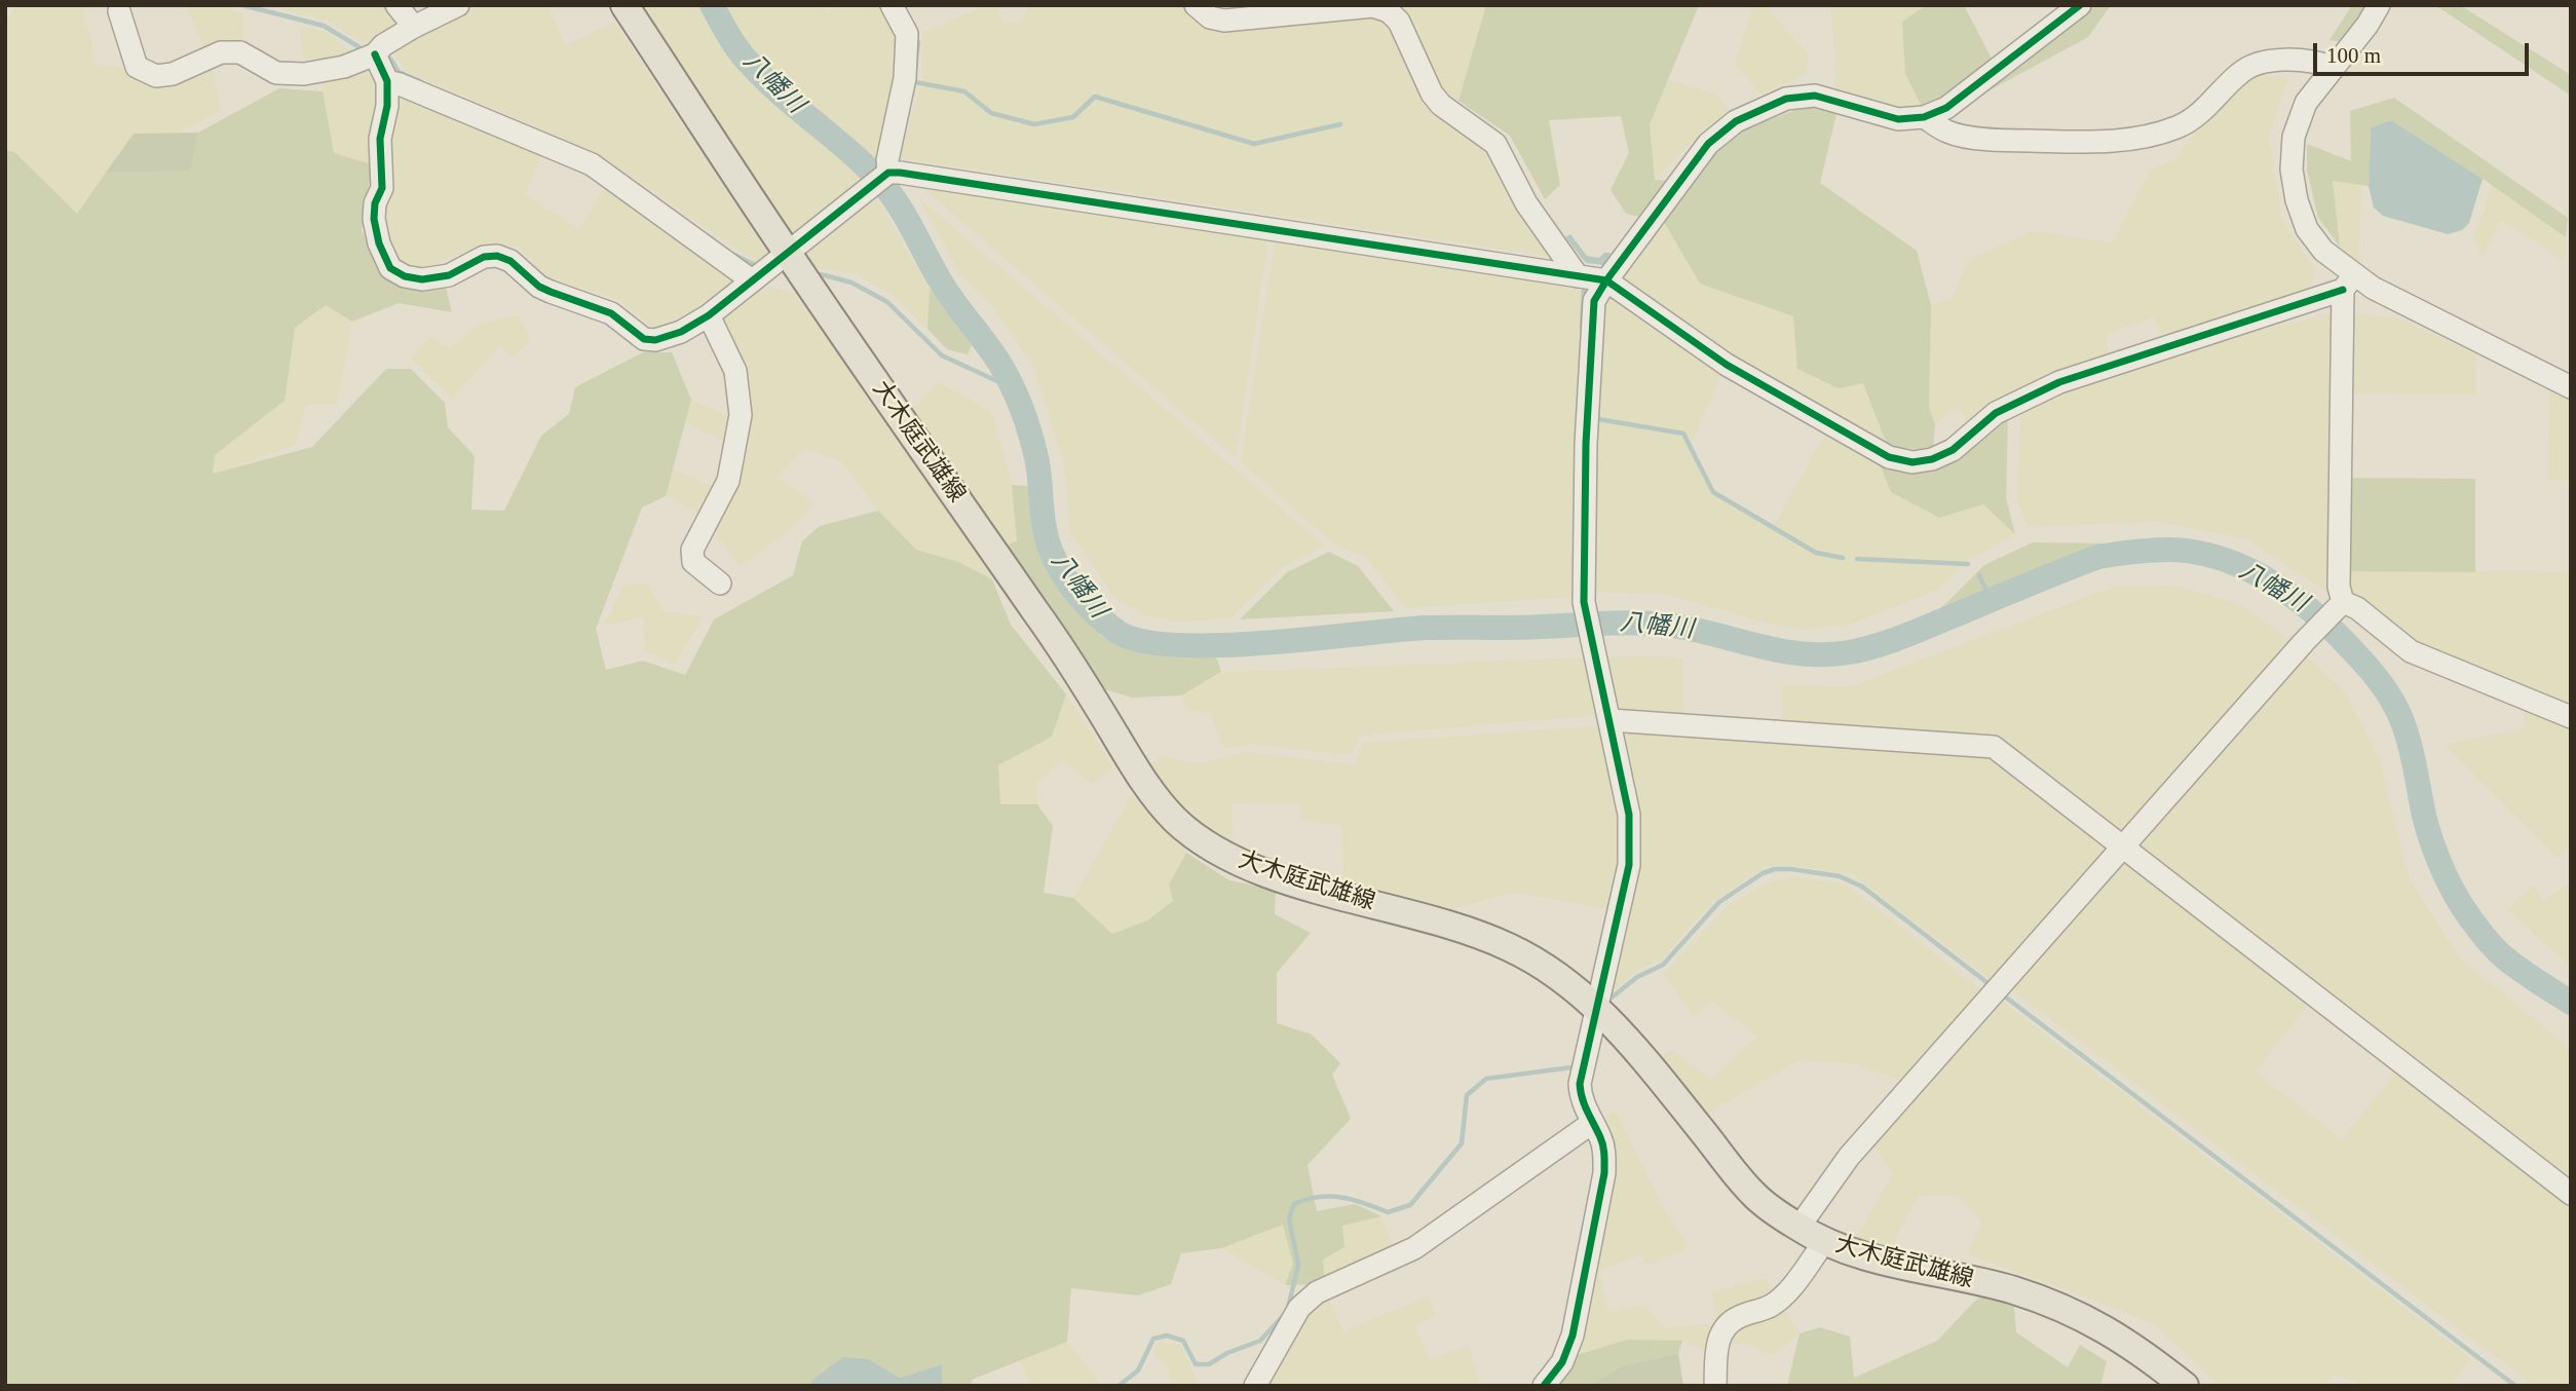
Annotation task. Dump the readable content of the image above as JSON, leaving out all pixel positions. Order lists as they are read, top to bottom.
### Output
{
  "streets": {
    "main road": ["大木庭武雄線"]
  },
  "water": ["八幡川"],
  "scale_bar": "100 m"
}
